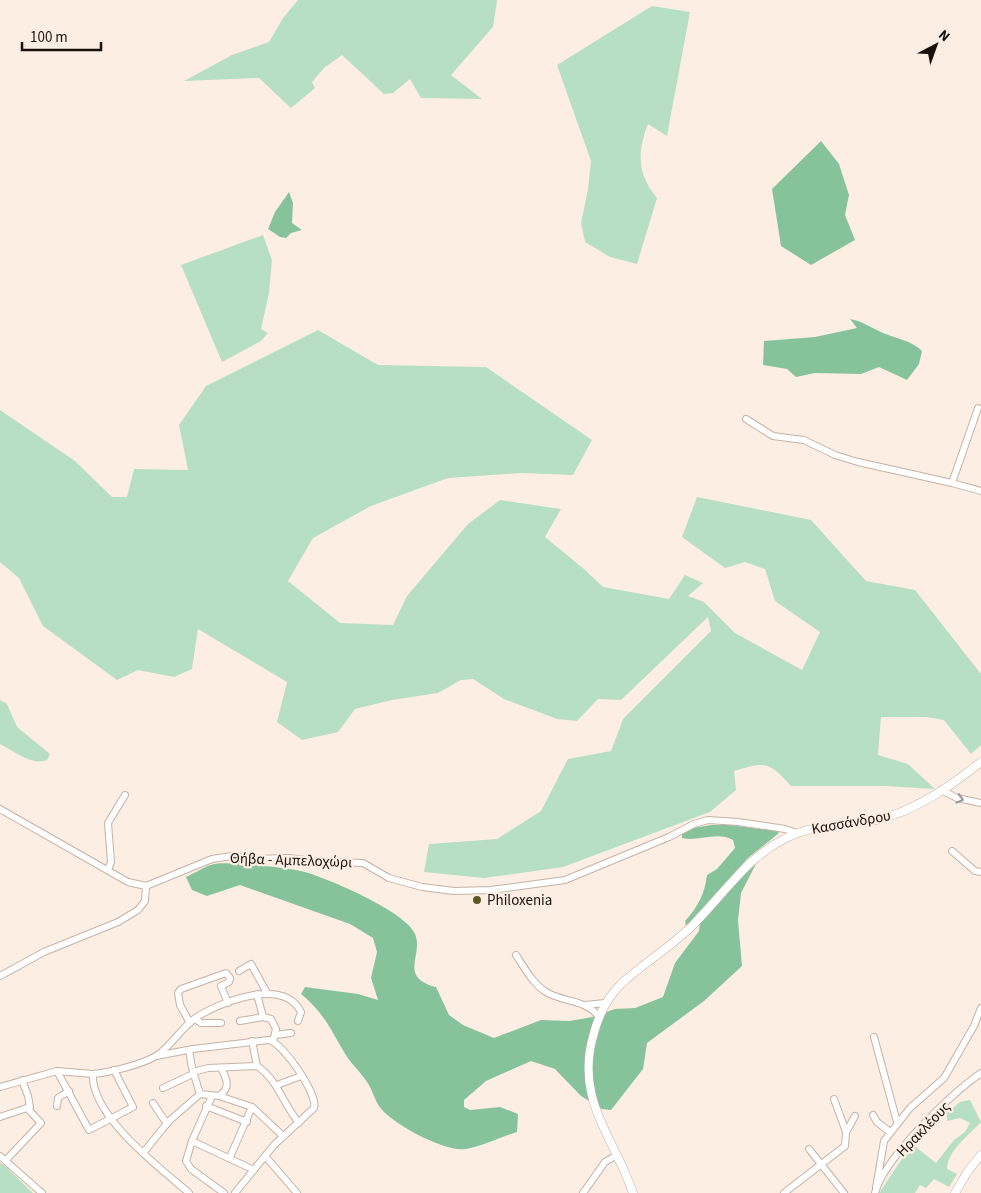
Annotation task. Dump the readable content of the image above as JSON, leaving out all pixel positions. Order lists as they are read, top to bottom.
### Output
{
  "streets": {
    "main road": ["Κασσάνδρου"],
    "street": ["Θήβα - Αμπελοχώρι", "Ηρακλέους"]
  },
  "crossings": [
    ["Κασσάνδρου", "Θήβα - Αμπελοχώρι"]
  ],
  "places": ["Philoxenia"],
  "scale_bar": "100 m",
  "north": "top right"
}
